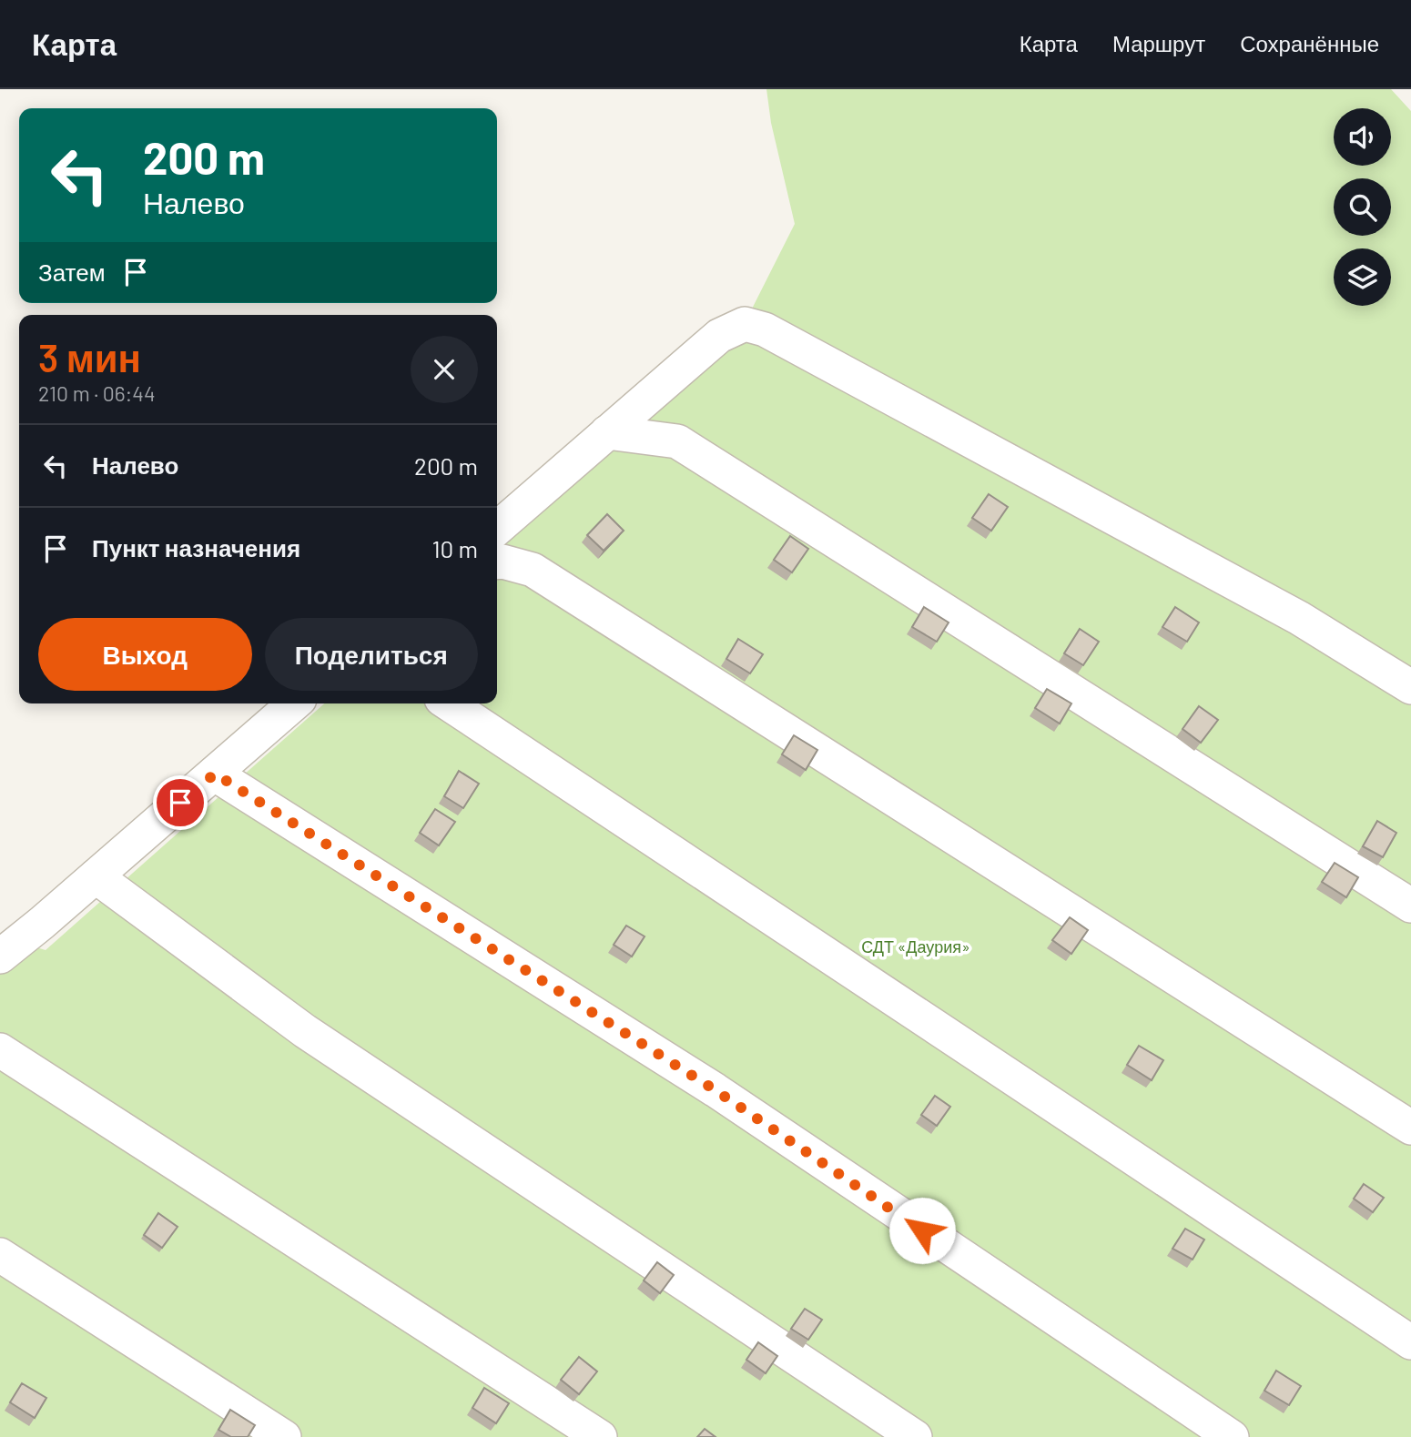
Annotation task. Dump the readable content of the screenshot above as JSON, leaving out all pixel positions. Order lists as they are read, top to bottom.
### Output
{
  "parks": ["СДТ «Даурия»"],
  "page": {
    "header": "Карта",
    "nav": ["Карта", "Маршрут", "Сохранённые"],
    "turn": ["200 m", "Налево"],
    "then": "Затем",
    "heading": ["3 мин", "210 m · 06:44"],
    "list": [
      {
        "name": "Налево",
        "value": "200 m"
      },
      {
        "name": "Пункт назначения",
        "value": "10 m"
      }
    ],
    "buttons": ["Выход", "Поделиться"]
  }
}
